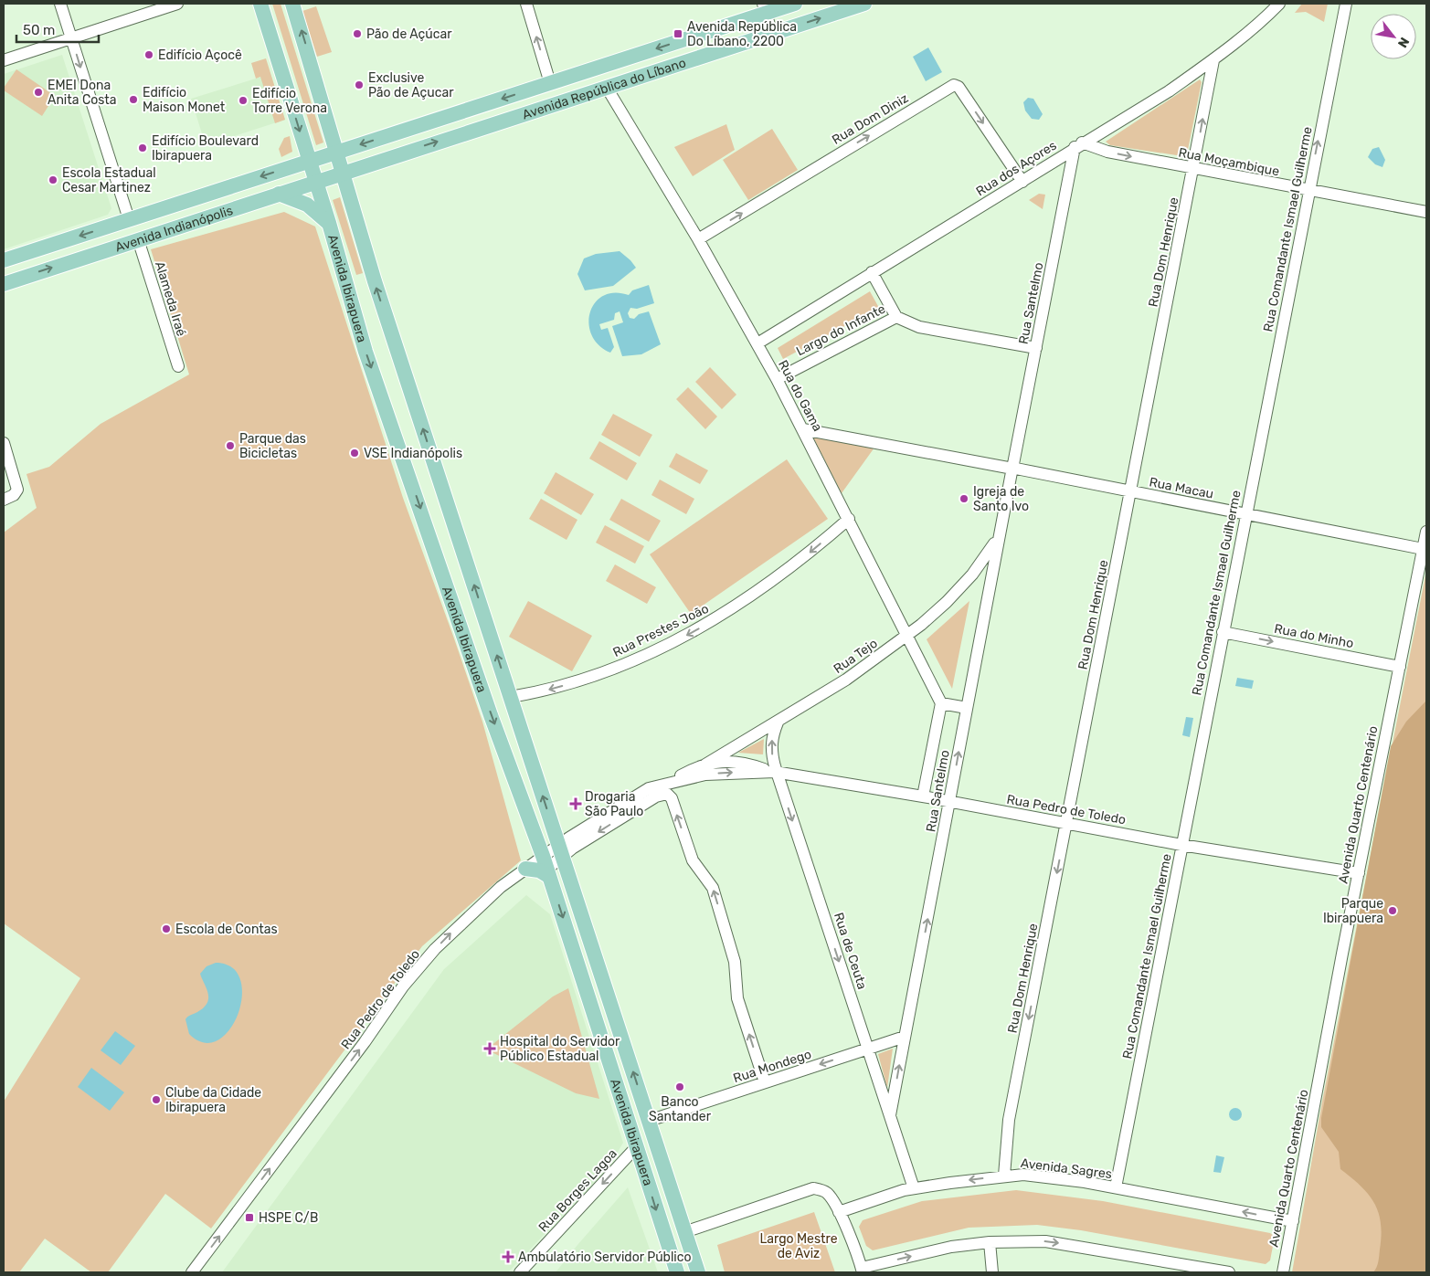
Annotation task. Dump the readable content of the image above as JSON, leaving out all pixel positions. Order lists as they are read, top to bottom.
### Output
{
  "streets": {
    "main road": ["Avenida República do Líbano", "Avenida Indianópolis", "Avenida Ibirapuera"],
    "street": [
      "Rua Dom Diniz",
      "Rua Moçambique",
      "Rua dos Açores",
      "Rua Comandante Ismael Guilherme",
      "Rua Dom Henrique",
      "Alameda Iraé",
      "Rua Santelmo",
      "Largo do Infante",
      "Rua do Gama",
      "Rua Macau",
      "Rua Prestes João",
      "Rua do Minho",
      "Rua Tejo",
      "Avenida Quarto Centenário",
      "Rua Pedro de Toledo",
      "Rua de Ceuta",
      "Rua Mondego",
      "Avenida Sagres",
      "Rua Borges Lagoa"
    ]
  },
  "crossings": [
    ["Avenida República do Líbano", "Avenida Indianópolis"],
    ["Avenida República do Líbano", "Avenida Ibirapuera"],
    ["Avenida República do Líbano", "Rua do Gama"],
    ["Rua Dom Diniz", "Rua dos Açores"],
    ["Rua Dom Diniz", "Rua do Gama"],
    ["Rua Moçambique", "Rua dos Açores"],
    ["Rua Moçambique", "Rua Comandante Ismael Guilherme"],
    ["Rua Moçambique", "Rua Dom Henrique"],
    ["Rua Moçambique", "Rua Santelmo"],
    ["Rua dos Açores", "Rua Dom Henrique"],
    ["Rua dos Açores", "Rua Santelmo"],
    ["Rua dos Açores", "Largo do Infante"],
    ["Rua dos Açores", "Rua do Gama"],
    ["Avenida Indianópolis", "Avenida Ibirapuera"],
    ["Avenida Indianópolis", "Alameda Iraé"],
    ["Rua Comandante Ismael Guilherme", "Rua Macau"],
    ["Rua Comandante Ismael Guilherme", "Rua do Minho"],
    ["Rua Comandante Ismael Guilherme", "Rua Pedro de Toledo"],
    ["Rua Comandante Ismael Guilherme", "Avenida Sagres"],
    ["Rua Dom Henrique", "Rua Macau"],
    ["Rua Dom Henrique", "Rua Pedro de Toledo"],
    ["Rua Dom Henrique", "Avenida Sagres"],
    ["Avenida Ibirapuera", "Rua Prestes João"],
    ["Avenida Ibirapuera", "Rua Pedro de Toledo"],
    ["Avenida Ibirapuera", "Rua Mondego"],
    ["Avenida Ibirapuera", "Rua Borges Lagoa"],
    ["Rua Santelmo", "Rua Macau"],
    ["Rua Santelmo", "Rua Tejo"],
    ["Rua Santelmo", "Rua Pedro de Toledo"],
    ["Rua Santelmo", "Rua de Ceuta"],
    ["Rua Santelmo", "Rua Mondego"],
    ["Largo do Infante", "Rua do Gama"],
    ["Rua do Gama", "Rua Macau"],
    ["Rua do Gama", "Rua Prestes João"],
    ["Rua do Gama", "Rua Tejo"],
    ["Rua Macau", "Avenida Quarto Centenário"],
    ["Rua do Minho", "Avenida Quarto Centenário"],
    ["Rua Tejo", "Rua Pedro de Toledo"],
    ["Rua Tejo", "Rua de Ceuta"],
    ["Avenida Quarto Centenário", "Rua Pedro de Toledo"],
    ["Avenida Quarto Centenário", "Avenida Sagres"],
    ["Rua Pedro de Toledo", "Rua de Ceuta"],
    ["Rua de Ceuta", "Rua Mondego"],
    ["Rua de Ceuta", "Avenida Sagres"]
  ],
  "one_way": [
    "Rua Santelmo",
    "Rua Prestes João",
    "Rua do Minho",
    "Rua Mondego",
    "Rua Borges Lagoa"
  ],
  "parks": ["Largo Mestre de Aviz"],
  "places": {
    "other": [
      "Pão de Açúcar",
      "Edifício Açocê",
      "Exclusive Pão de Açucar",
      "EMEI Dona Anita Costa",
      "Edifício Maison Monet",
      "Edifício Torre Verona",
      "Edifício Boulevard Ibirapuera",
      "Escola Estadual Cesar Martinez",
      "Parque das Bicicletas",
      "VSE Indianópolis",
      "Igreja de Santo Ivo",
      "Parque Ibirapuera",
      "Escola de Contas",
      "Banco Santander",
      "Clube da Cidade Ibirapuera"
    ],
    "transit": ["Avenida República Do Líbano, 2200", "HSPE C/B"],
    "health": ["Drogaria São Paulo", "Hospital do Servidor Público Estadual", "Ambulatório Servidor Público"]
  },
  "scale_bar": "50 m",
  "north": "bottom right"
}
